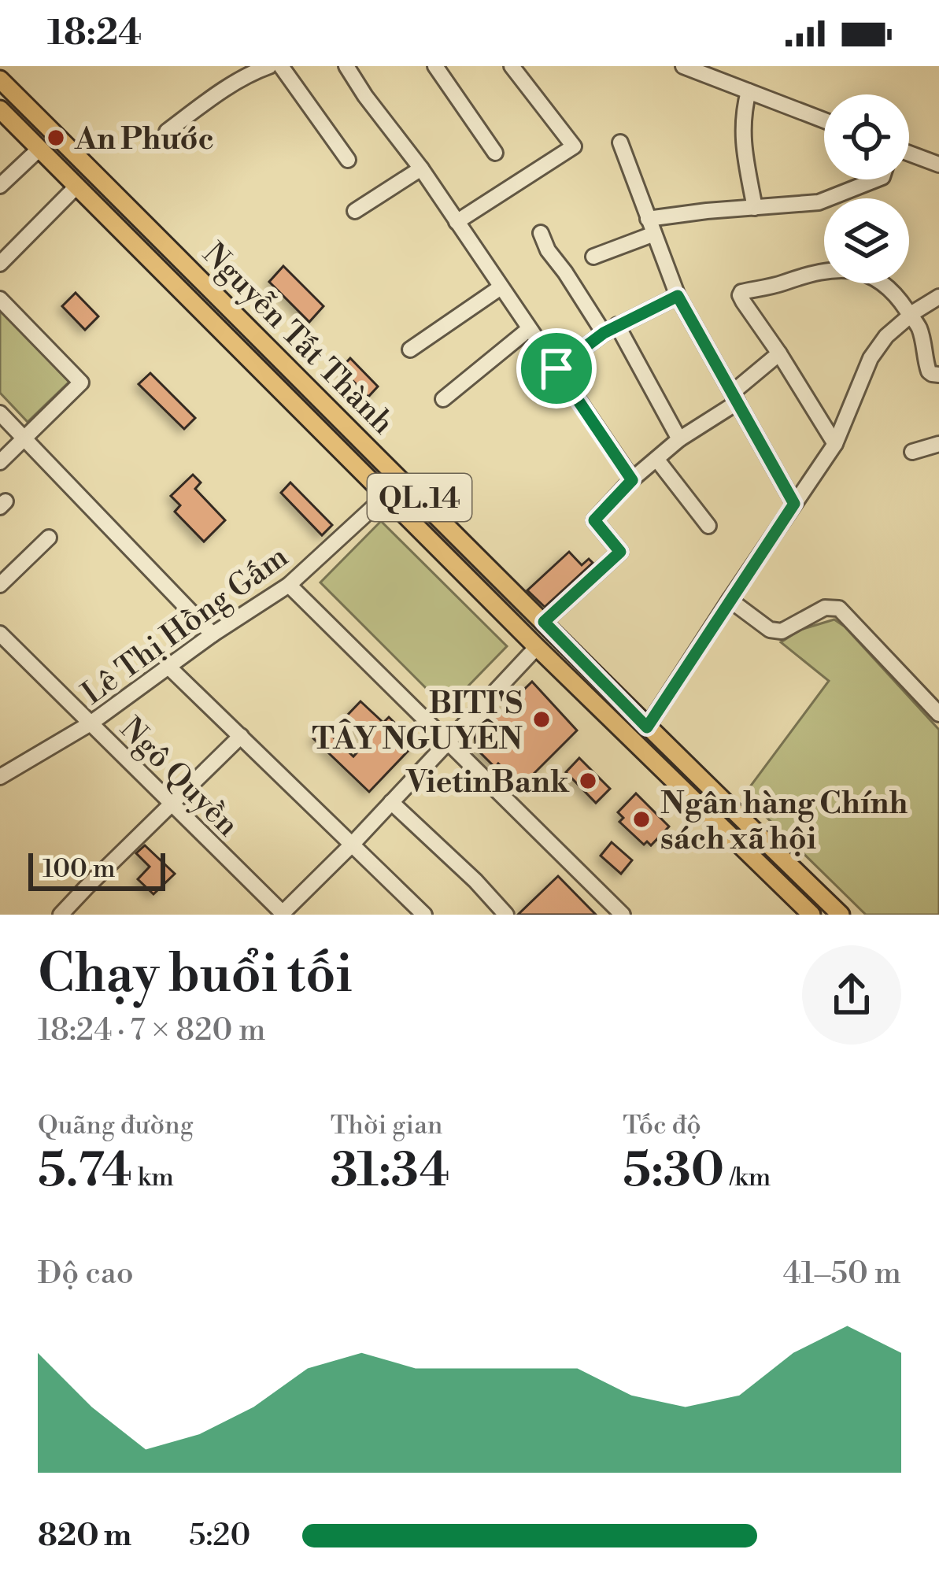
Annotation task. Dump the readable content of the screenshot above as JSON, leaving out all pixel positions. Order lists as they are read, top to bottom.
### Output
{
  "streets": {
    "main road": ["Nguyễn Tất Thành", "QL.14"],
    "street": ["Lê Thị Hồng Gấm", "Ngô Quyền"]
  },
  "crossings": [
    ["Nguyễn Tất Thành", "Lê Thị Hồng Gấm"],
    ["Lê Thị Hồng Gấm", "Ngô Quyền"]
  ],
  "places": [
    "An Phước",
    "BITI'S TÂY NGUYÊN",
    "VietinBank",
    "Ngân hàng Chính sách xã hội"
  ],
  "scale_bar": "100 m",
  "page": {
    "status": "18:24",
    "scale": "100 m",
    "heading": ["Chạy buổi tối", "18:24 · 7 × 820 m"],
    "stats": [
      ["Quãng đường", "5.74 km"],
      ["Thời gian", "31:34"],
      ["Tốc độ", "5:30 /km"]
    ],
    "chart": ["Độ cao", "41–50 m"],
    "list": [
      {
        "name": "820 m",
        "note": "5:20"
      }
    ]
  }
}
